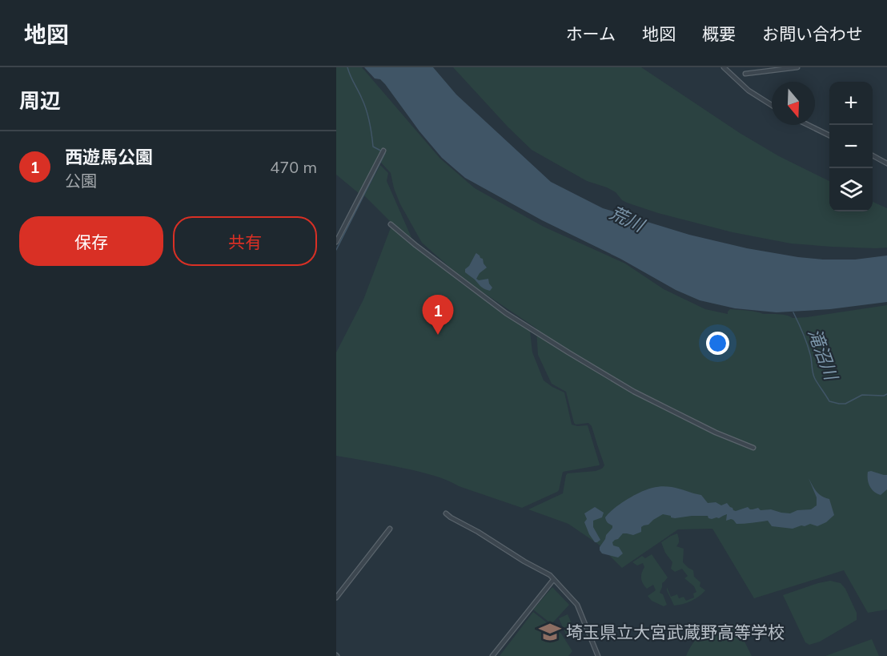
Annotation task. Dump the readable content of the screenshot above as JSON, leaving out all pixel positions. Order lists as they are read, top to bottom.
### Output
{
  "water": ["荒川", "滝沼川"],
  "places": {
    "school or university": ["埼玉県立大宮武蔵野高等学校"]
  },
  "north": "bottom",
  "page": {
    "header": "地図",
    "nav": [
      "ホーム",
      "地図",
      "概要",
      "お問い合わせ"
    ],
    "heading": "周辺",
    "map_buttons": ["+", "−"],
    "list": [
      {
        "mark": "1",
        "name": "西遊馬公園",
        "note": "公園",
        "value": "470 m"
      }
    ],
    "buttons": ["保存", "共有"],
    "pins": "1"
  }
}
